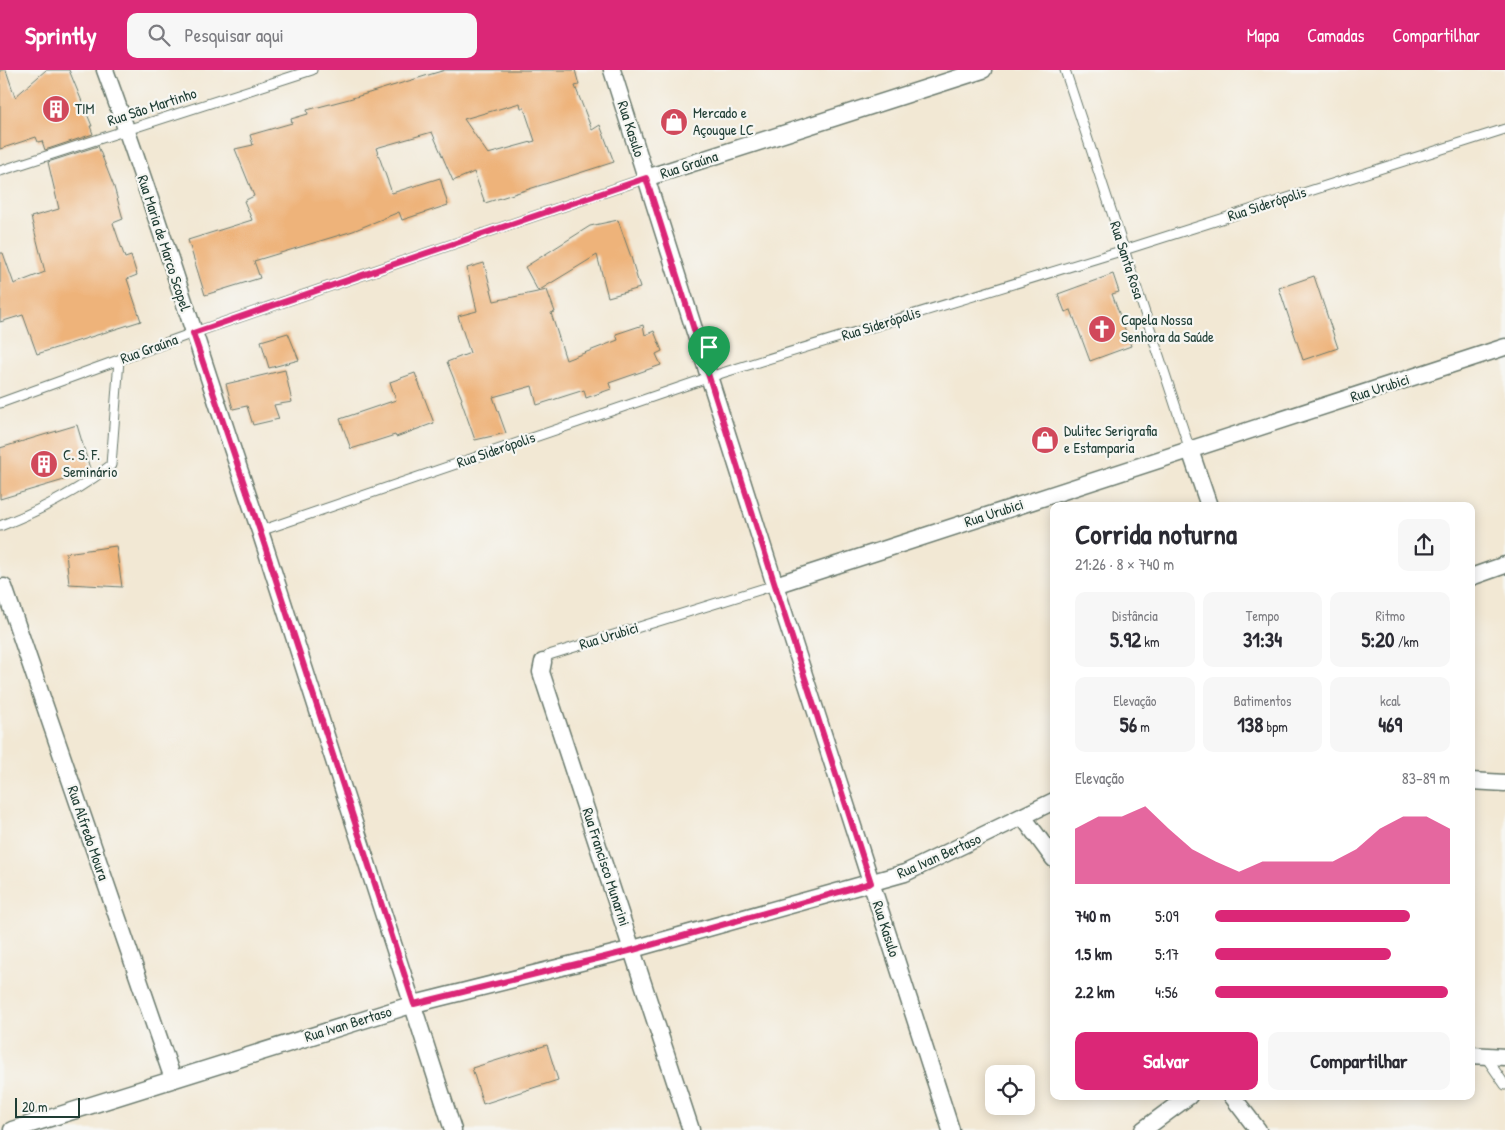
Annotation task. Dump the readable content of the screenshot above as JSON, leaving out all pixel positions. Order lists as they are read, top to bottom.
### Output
{
  "streets": {
    "street": [
      "Rua Kasulo",
      "Rua Graúna",
      "Rua Maria de Marco Scopel",
      "Rua Santa Rosa",
      "Rua Urubici",
      "Rua Alfredo Moura",
      "Rua Ivan Bertaso",
      "Rua Francisco Munarini"
    ],
    "lane": ["Rua São Martinho", "Rua Siderópolis"]
  },
  "crossings": [
    ["Rua São Martinho", "Rua Maria de Marco Scopel"],
    ["Rua Kasulo", "Rua Graúna"],
    ["Rua Kasulo", "Rua Siderópolis"],
    ["Rua Kasulo", "Rua Urubici"],
    ["Rua Kasulo", "Rua Ivan Bertaso"],
    ["Rua Graúna", "Rua Maria de Marco Scopel"],
    ["Rua Siderópolis", "Rua Maria de Marco Scopel"],
    ["Rua Siderópolis", "Rua Santa Rosa"],
    ["Rua Maria de Marco Scopel", "Rua Ivan Bertaso"],
    ["Rua Santa Rosa", "Rua Urubici"],
    ["Rua Urubici", "Rua Francisco Munarini"],
    ["Rua Alfredo Moura", "Rua Ivan Bertaso"],
    ["Rua Ivan Bertaso", "Rua Francisco Munarini"]
  ],
  "places": {
    "building": ["TIM", "C. S. F. Seminário"],
    "shop": ["Mercado e Açougue LC", "Dulitec Serigrafia e Estamparia"],
    "church": ["Capela Nossa Senhora da Saúde"]
  },
  "scale_bar": "20 m",
  "page": {
    "header": "Sprintly",
    "search": "Pesquisar aqui",
    "nav": ["Mapa", "Camadas", "Compartilhar"],
    "heading": ["Corrida noturna", "21:26 · 8 × 740 m"],
    "stats": [
      ["Distância", "5.92 km"],
      ["Tempo", "31:34"],
      ["Ritmo", "5:20 /km"],
      ["Elevação", "56 m"],
      ["Batimentos", "138 bpm"],
      ["kcal", "469"]
    ],
    "chart": ["Elevação", "83–89 m"],
    "list": [
      {
        "name": "740 m",
        "note": "5:09"
      },
      {
        "name": "1.5 km",
        "note": "5:17"
      },
      {
        "name": "2.2 km",
        "note": "4:56"
      }
    ],
    "buttons": ["Salvar", "Compartilhar"],
    "scale": "20 m"
  }
}
